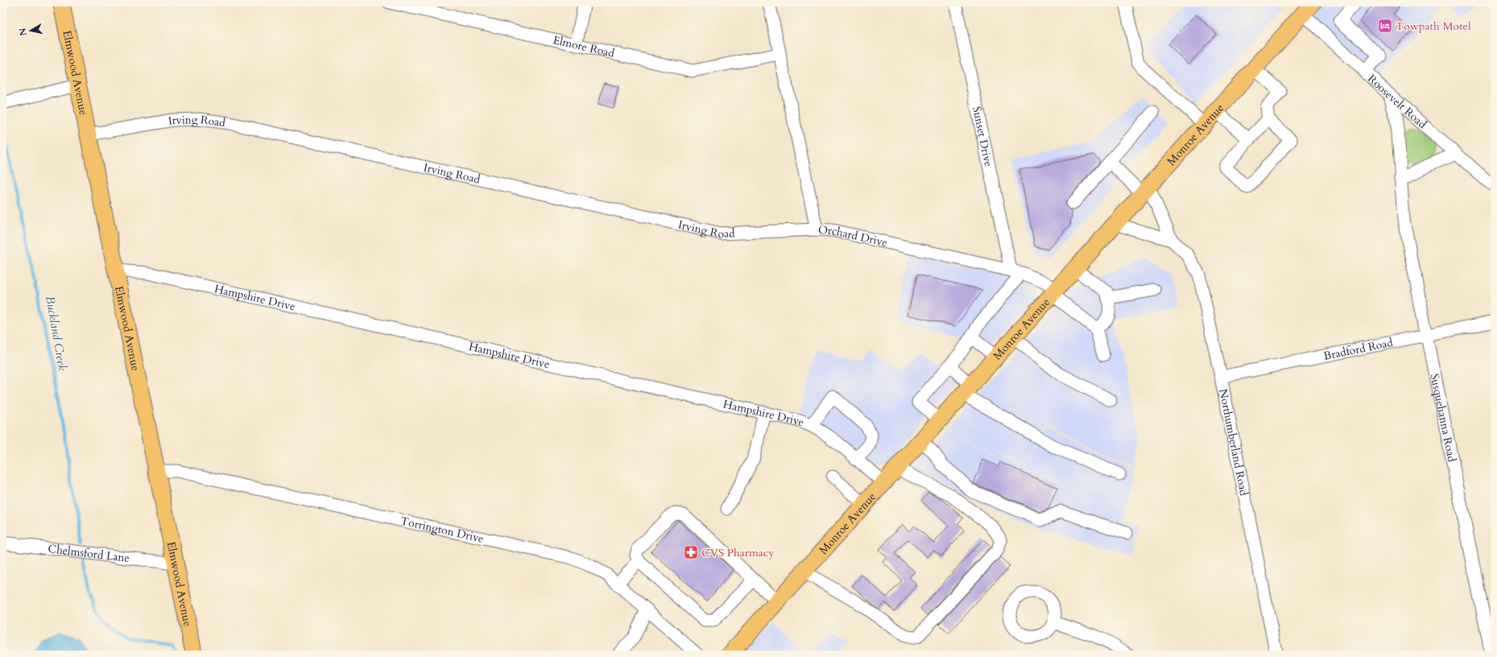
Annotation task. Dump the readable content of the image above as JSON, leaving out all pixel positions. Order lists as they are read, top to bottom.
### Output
{
  "streets": {
    "main road": ["Elmwood Avenue", "Monroe Avenue"],
    "street": [
      "Elmore Road",
      "Roosevelt Road",
      "Irving Road",
      "Sunset Drive",
      "Orchard Drive",
      "Hampshire Drive",
      "Bradford Road",
      "Susquehanna Road",
      "Northumberland Road",
      "Torrington Drive",
      "Chelmsford Lane"
    ]
  },
  "crossings": [
    ["Elmore Road", "Orchard Drive"],
    ["Elmwood Avenue", "Irving Road"],
    ["Elmwood Avenue", "Hampshire Drive"],
    ["Elmwood Avenue", "Torrington Drive"],
    ["Elmwood Avenue", "Chelmsford Lane"],
    ["Roosevelt Road", "Monroe Avenue"],
    ["Roosevelt Road", "Susquehanna Road"],
    ["Irving Road", "Orchard Drive"],
    ["Monroe Avenue", "Orchard Drive"],
    ["Monroe Avenue", "Hampshire Drive"],
    ["Monroe Avenue", "Northumberland Road"],
    ["Sunset Drive", "Orchard Drive"],
    ["Bradford Road", "Susquehanna Road"],
    ["Bradford Road", "Northumberland Road"]
  ],
  "water": ["Buckland Creek"],
  "places": {
    "hotel": ["Towpath Motel"],
    "pharmacy": ["CVS Pharmacy"]
  },
  "north": "left"
}
